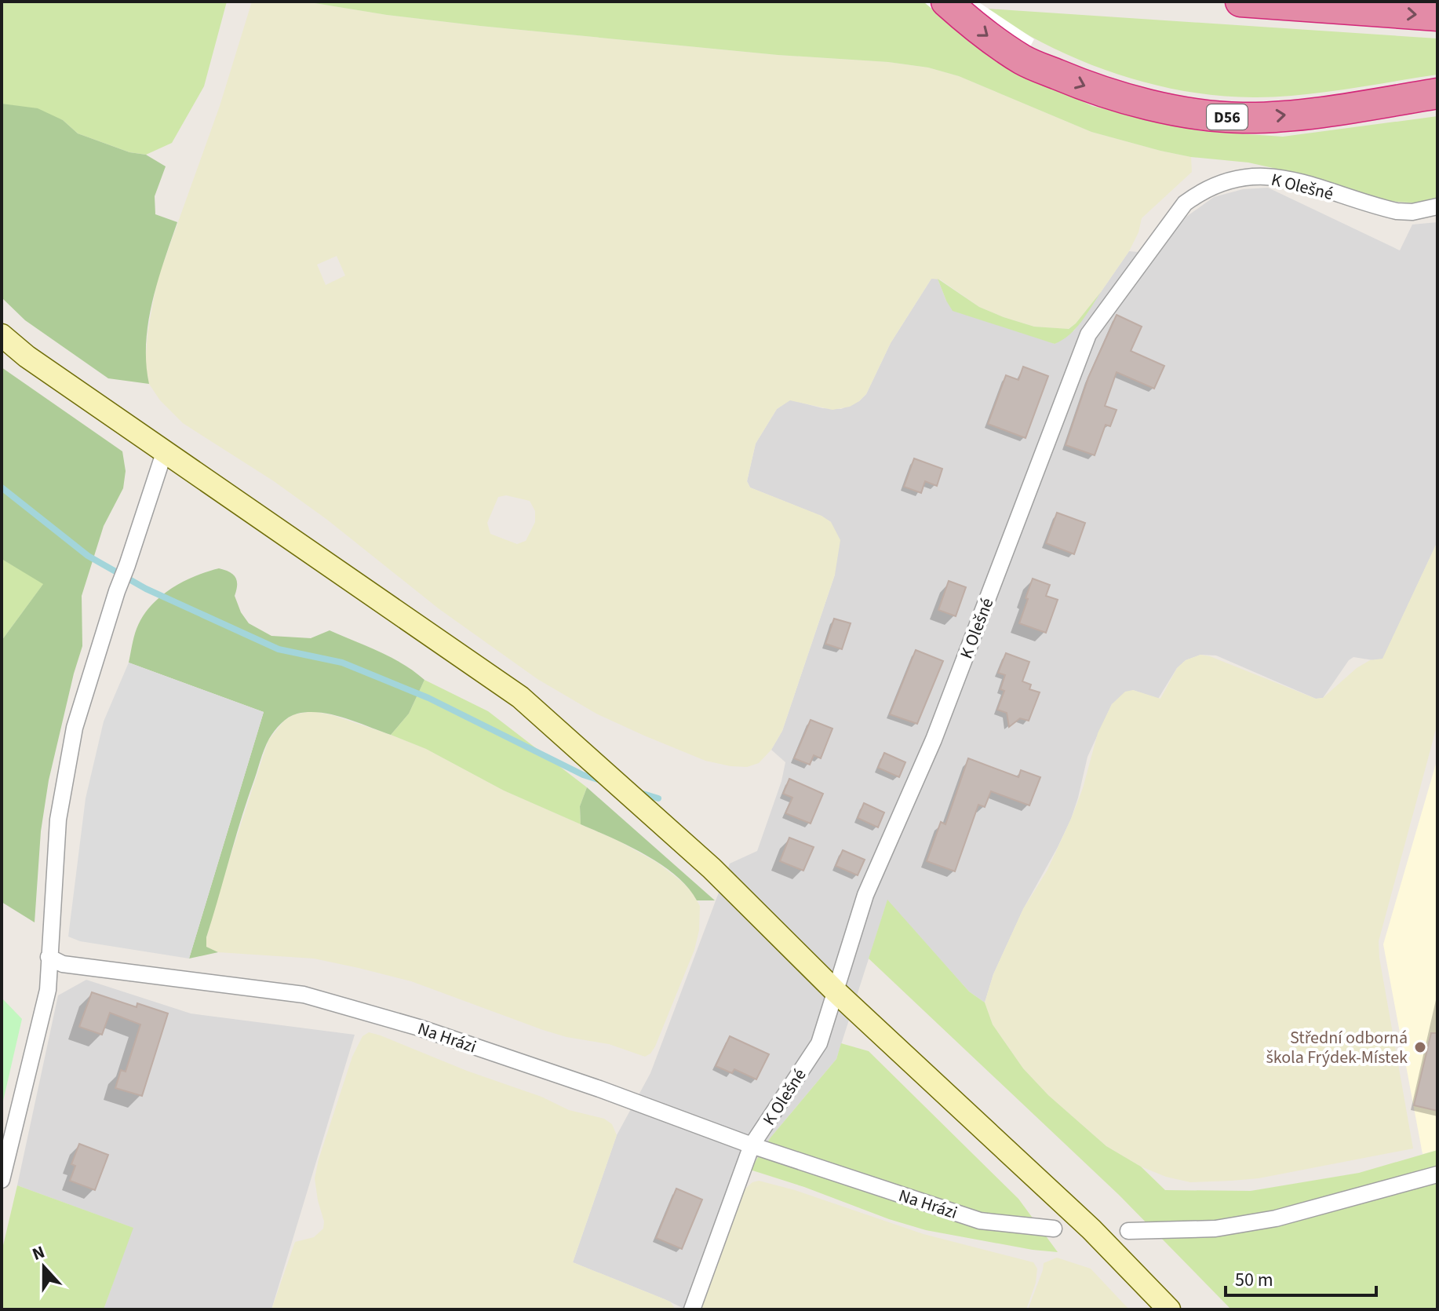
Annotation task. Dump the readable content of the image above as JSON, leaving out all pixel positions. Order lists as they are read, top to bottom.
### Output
{
  "streets": {
    "highway": ["D56"],
    "street": ["K Olešné", "Na Hrázi"]
  },
  "crossings": [
    ["K Olešné", "Na Hrázi"]
  ],
  "places": ["Střední odborná škola Frýdek-Místek"],
  "scale_bar": "50 m",
  "north": "top"
}
